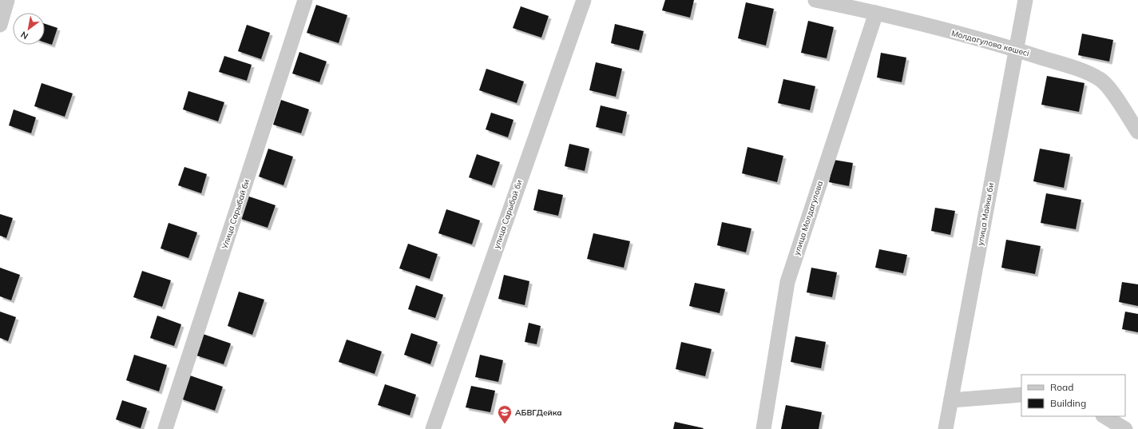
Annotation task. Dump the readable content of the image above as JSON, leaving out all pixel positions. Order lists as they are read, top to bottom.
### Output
{
  "streets": {
    "street": [
      "Молдагулова көшесі",
      "Улица Сарыбай би",
      "улица Сарыбай би",
      "улица Майкы би",
      "улица Молдагулова"
    ]
  },
  "crossings": [
    ["Молдагулова көшесі", "улица Майкы би"],
    ["Молдагулова көшесі", "улица Молдагулова"]
  ],
  "places": {
    "school or university": ["АБВГДейка"]
  },
  "legend": ["Road", "Building"],
  "north": "bottom left"
}
